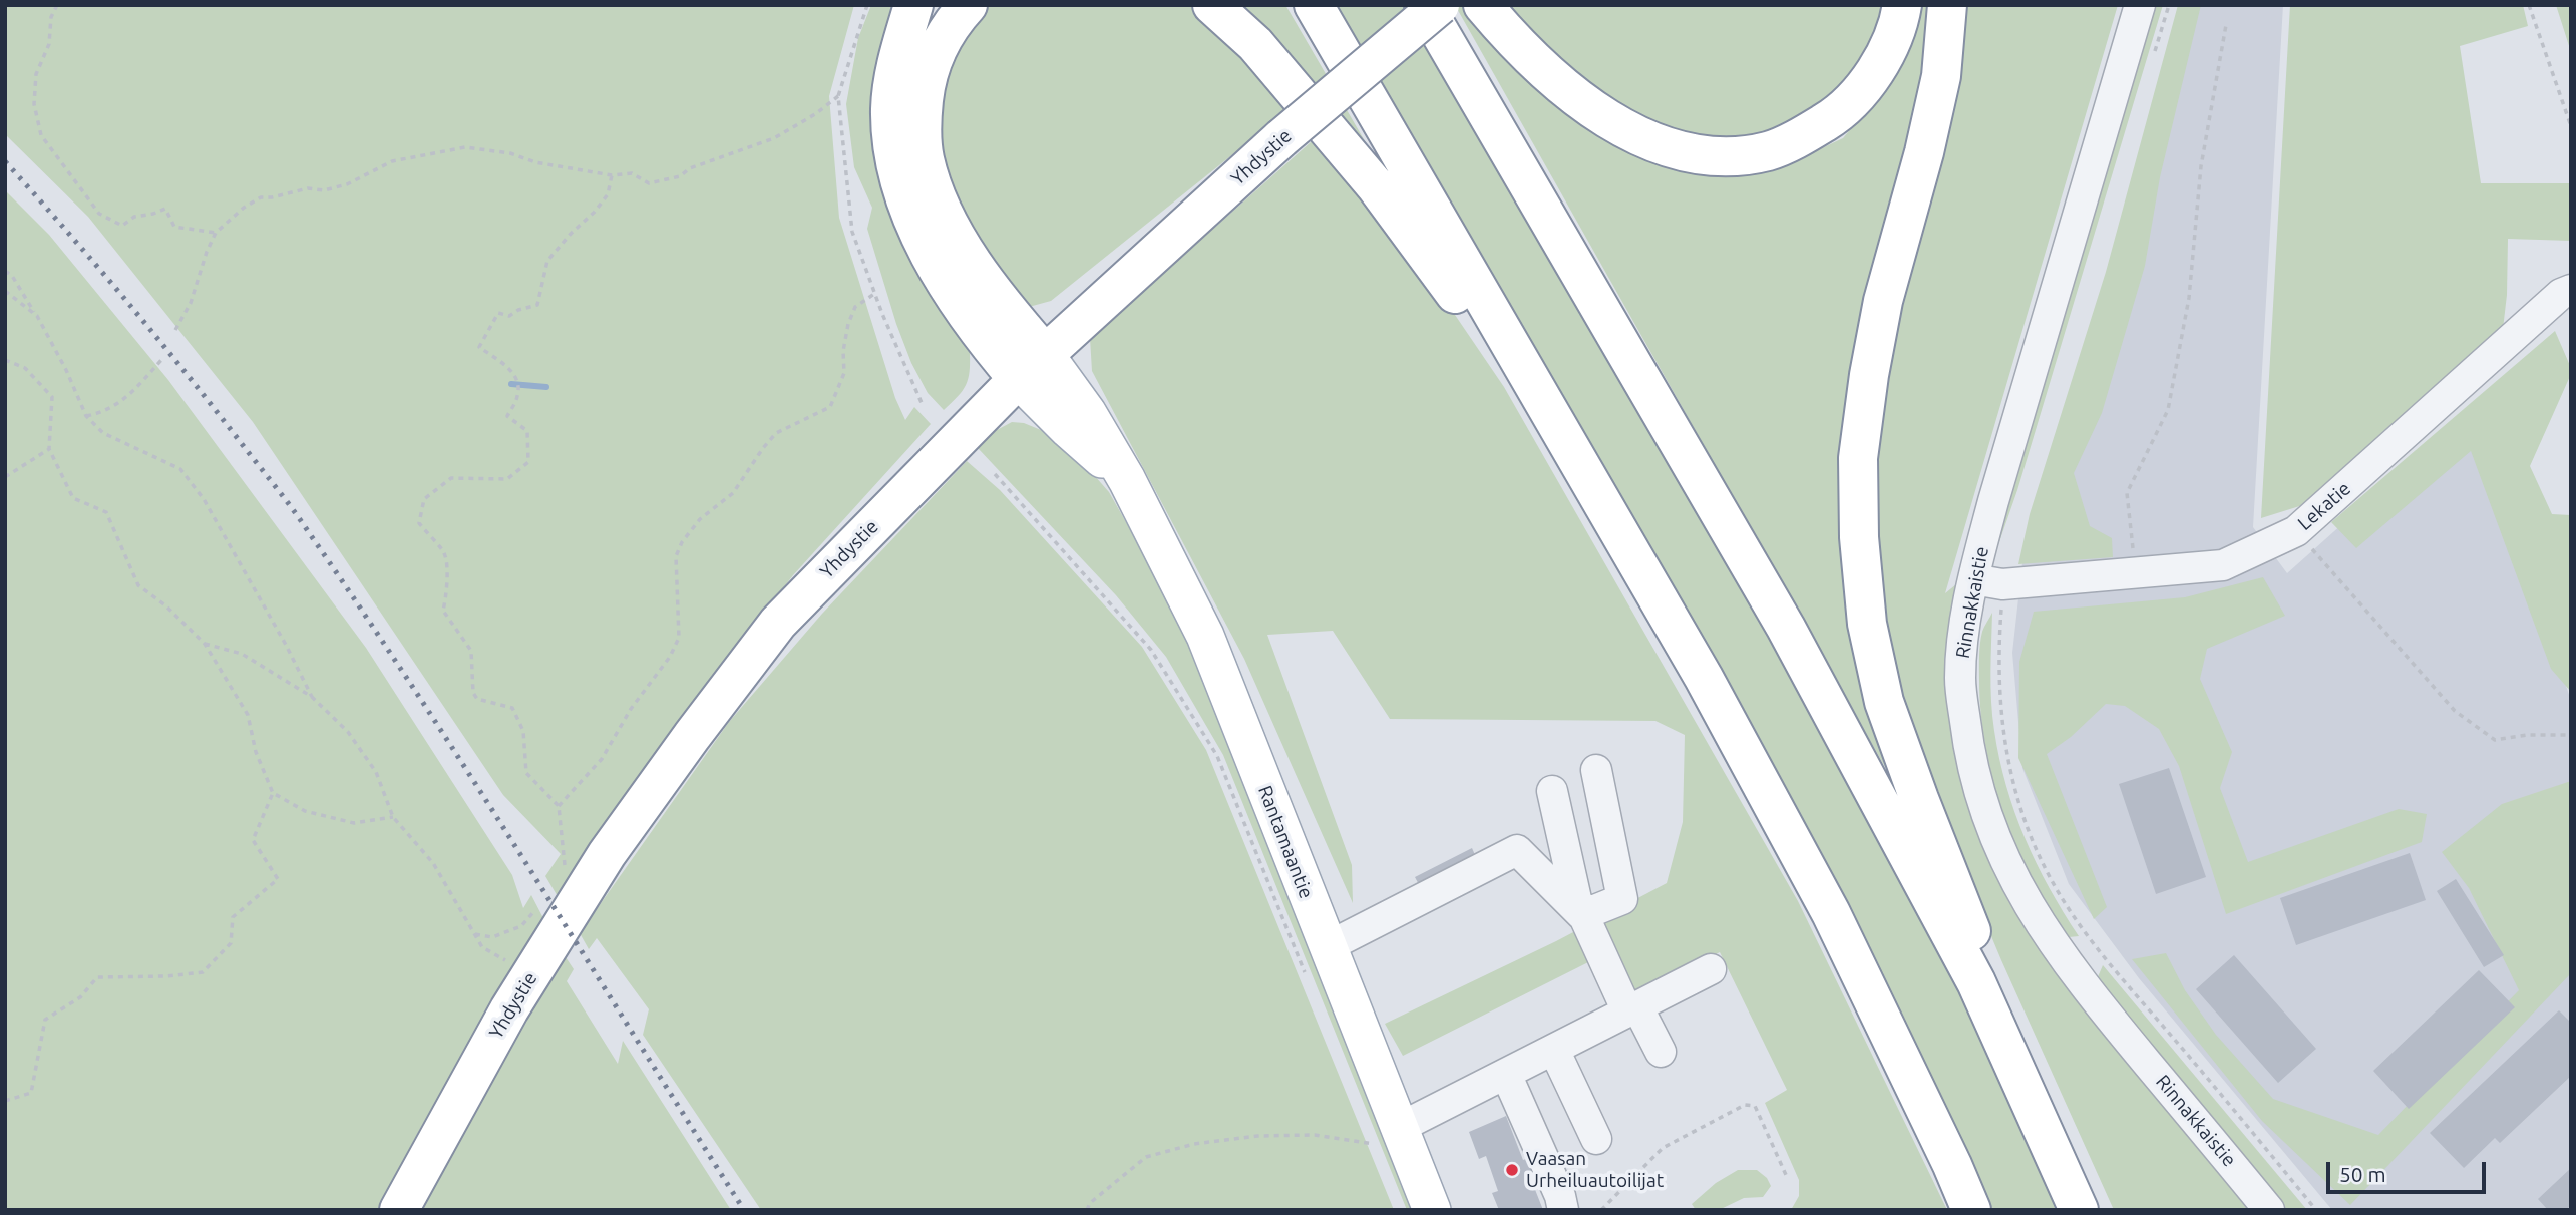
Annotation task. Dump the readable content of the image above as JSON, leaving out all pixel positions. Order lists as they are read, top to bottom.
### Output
{
  "streets": {
    "highway": ["Yhdystie"],
    "main road": ["Rantamaantie"],
    "street": ["Lekatie", "Rinnakkaistie"]
  },
  "crossings": [
    ["Yhdystie", "Rantamaantie"],
    ["Lekatie", "Rinnakkaistie"]
  ],
  "places": ["Vaasan Urheiluautoilijat"],
  "scale_bar": "50 m"
}
